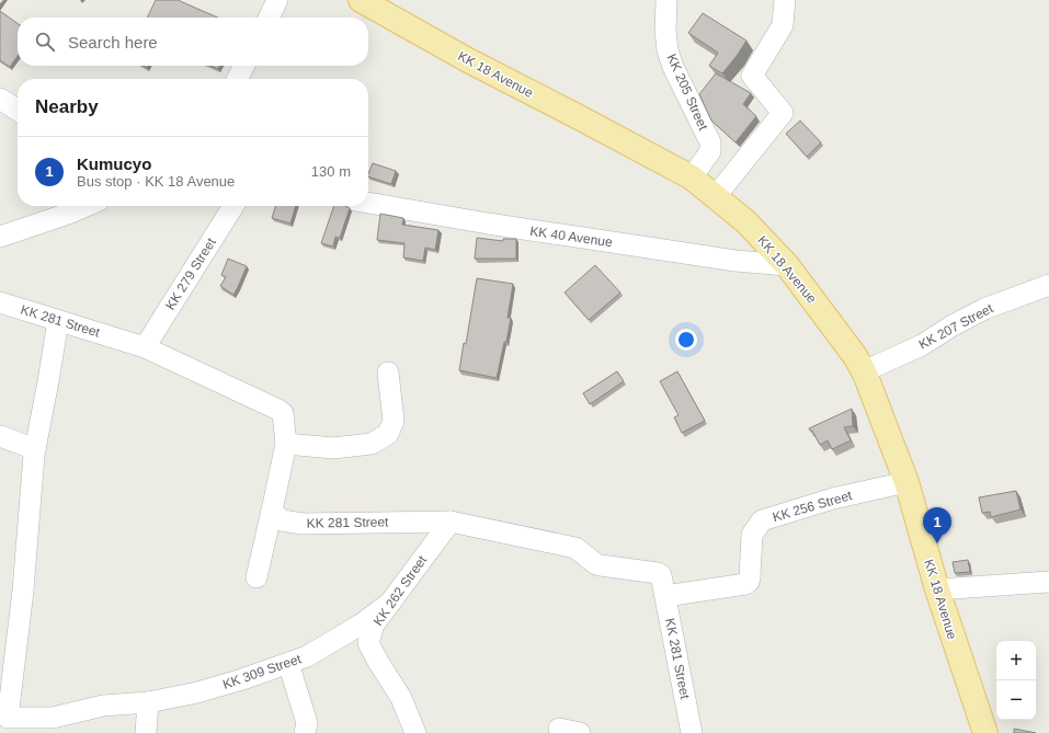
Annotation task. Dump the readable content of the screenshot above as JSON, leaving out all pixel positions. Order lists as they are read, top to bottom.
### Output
{
  "streets": {
    "main road": ["KK 18 Avenue"],
    "street": [
      "KK 205 Street",
      "KK 40 Avenue",
      "KK 279 Street",
      "KK 281 Street",
      "KK 207 Street",
      "KK 256 Street",
      "KK 262 Street",
      "KK 309 Street"
    ]
  },
  "crossings": [
    ["KK 18 Avenue", "KK 205 Street"],
    ["KK 18 Avenue", "KK 40 Avenue"],
    ["KK 18 Avenue", "KK 207 Street"],
    ["KK 18 Avenue", "KK 256 Street"],
    ["KK 279 Street", "KK 281 Street"],
    ["KK 281 Street", "KK 256 Street"],
    ["KK 281 Street", "KK 262 Street"],
    ["KK 262 Street", "KK 309 Street"]
  ],
  "page": {
    "search": "Search here",
    "heading": "Nearby",
    "list": [
      {
        "mark": "1",
        "name": "Kumucyo",
        "note": "Bus stop · KK 18 Avenue",
        "value": "130 m"
      }
    ],
    "pins": "1",
    "map_buttons": ["+", "−"]
  }
}
